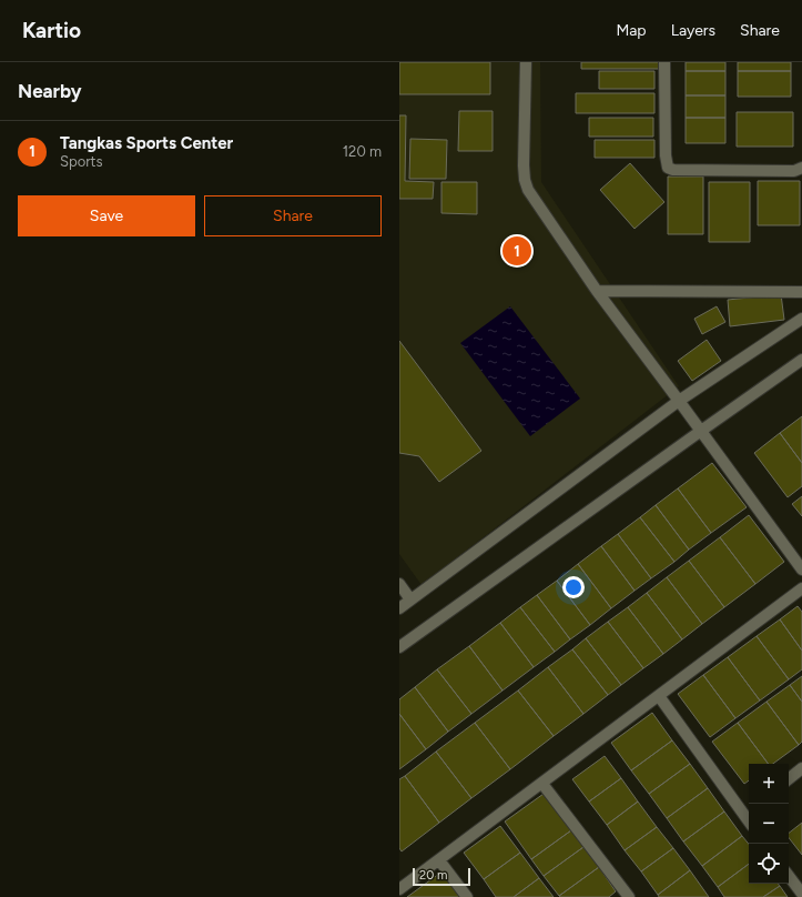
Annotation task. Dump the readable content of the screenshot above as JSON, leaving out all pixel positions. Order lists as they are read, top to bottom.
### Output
{
  "scale_bar": "20 m",
  "page": {
    "header": "Kartio",
    "nav": ["Map", "Layers", "Share"],
    "heading": "Nearby",
    "list": [
      {
        "mark": "1",
        "name": "Tangkas Sports Center",
        "note": "Sports",
        "value": "120 m"
      }
    ],
    "buttons": ["Save", "Share"],
    "pins": "1",
    "map_buttons": ["+", "−"],
    "scale": "20 m"
  }
}
